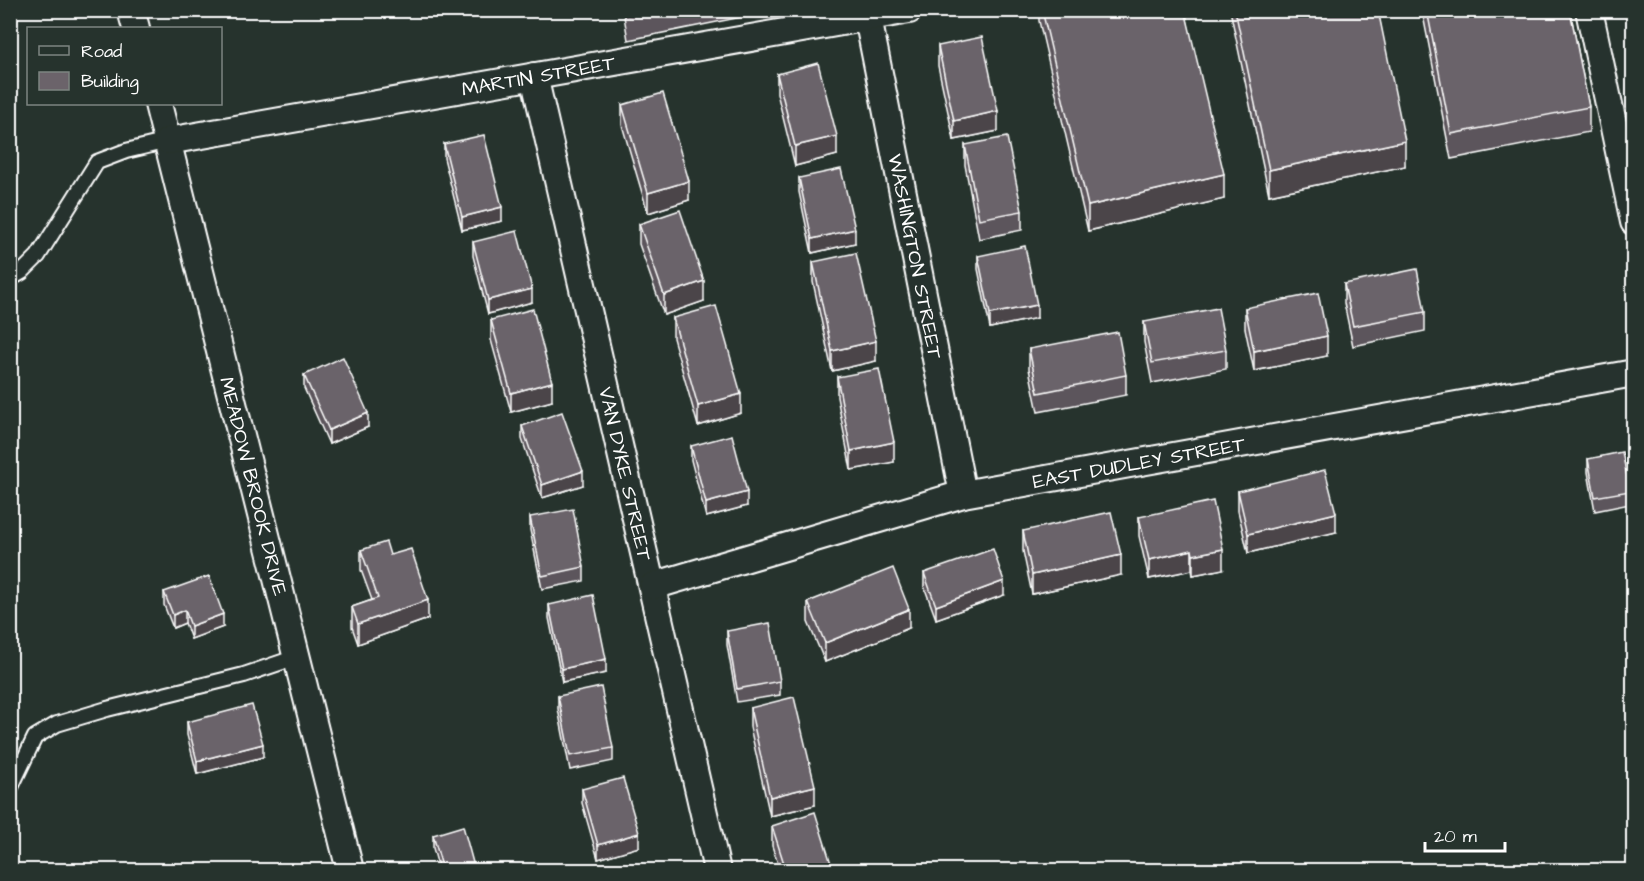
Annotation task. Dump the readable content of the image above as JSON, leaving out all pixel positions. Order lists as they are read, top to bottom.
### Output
{
  "streets": {
    "street": [
      "MARTIN STREET",
      "WASHINGTON STREET",
      "EAST DUDLEY STREET",
      "VAN DYKE STREET",
      "MEADOW BROOK DRIVE"
    ]
  },
  "crossings": [
    ["MARTIN STREET", "WASHINGTON STREET"],
    ["MARTIN STREET", "VAN DYKE STREET"],
    ["MARTIN STREET", "MEADOW BROOK DRIVE"],
    ["WASHINGTON STREET", "EAST DUDLEY STREET"],
    ["EAST DUDLEY STREET", "VAN DYKE STREET"]
  ],
  "legend": ["Road", "Building"],
  "scale_bar": "20 m"
}
